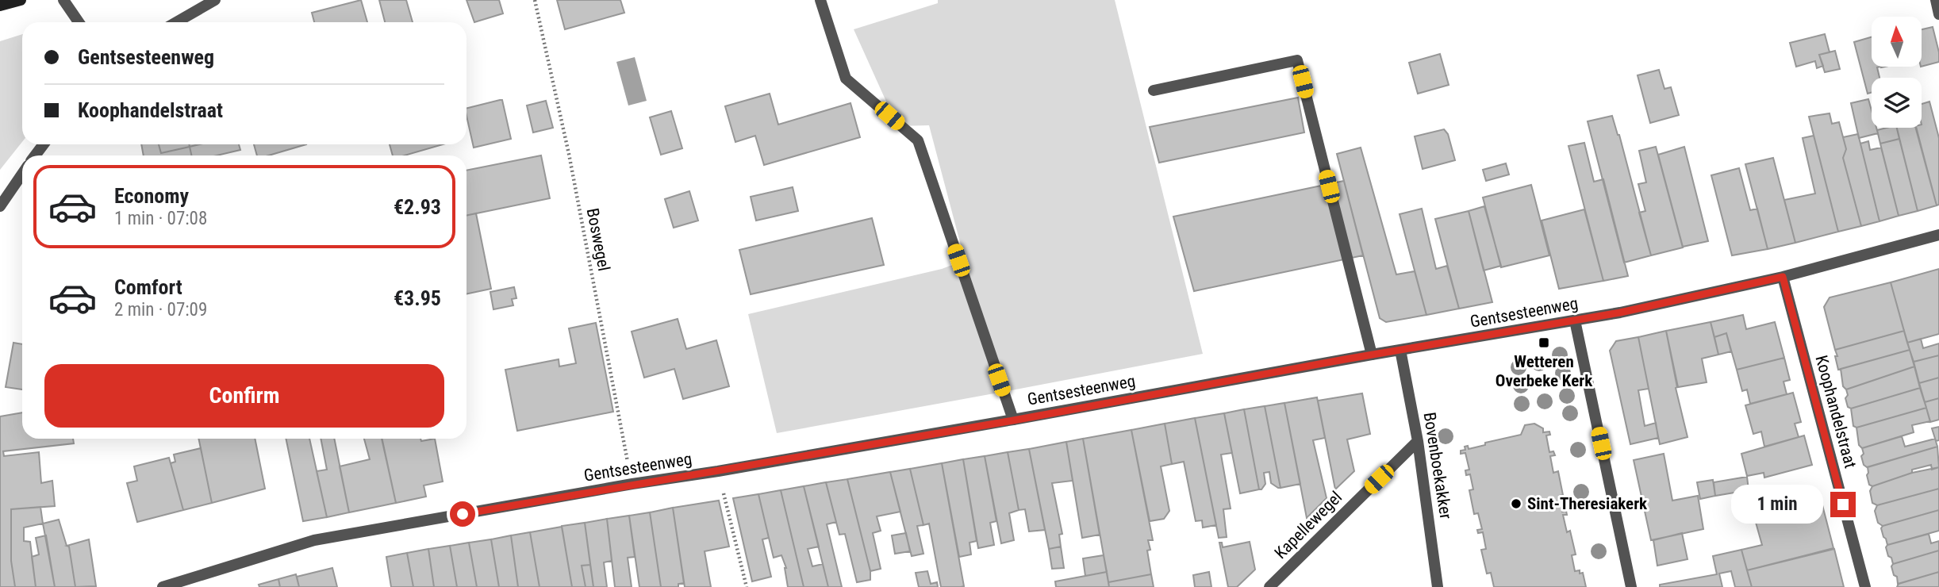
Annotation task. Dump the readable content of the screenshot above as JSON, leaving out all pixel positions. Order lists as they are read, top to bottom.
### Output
{
  "streets": {
    "street": [
      "Gentsesteenweg",
      "Koophandelstraat",
      "Bovenboekakker",
      "Kapellewegel"
    ],
    "path": ["Boswegel"]
  },
  "crossings": [
    ["Boswegel", "Gentsesteenweg"],
    ["Gentsesteenweg", "Koophandelstraat"],
    ["Gentsesteenweg", "Bovenboekakker"],
    ["Bovenboekakker", "Kapellewegel"]
  ],
  "places": {
    "transit": ["Wetteren Overbeke Kerk"],
    "other": ["Sint-Theresiakerk"]
  },
  "north": "top",
  "page": {
    "banner": ["Gentsesteenweg", "Koophandelstraat"],
    "list": [
      {
        "name": "Economy",
        "note": "1 min · 07:08",
        "value": "€2.93"
      },
      {
        "name": "Comfort",
        "note": "2 min · 07:09",
        "value": "€3.95"
      }
    ],
    "buttons": "Confirm",
    "bubble": "1 min"
  }
}
